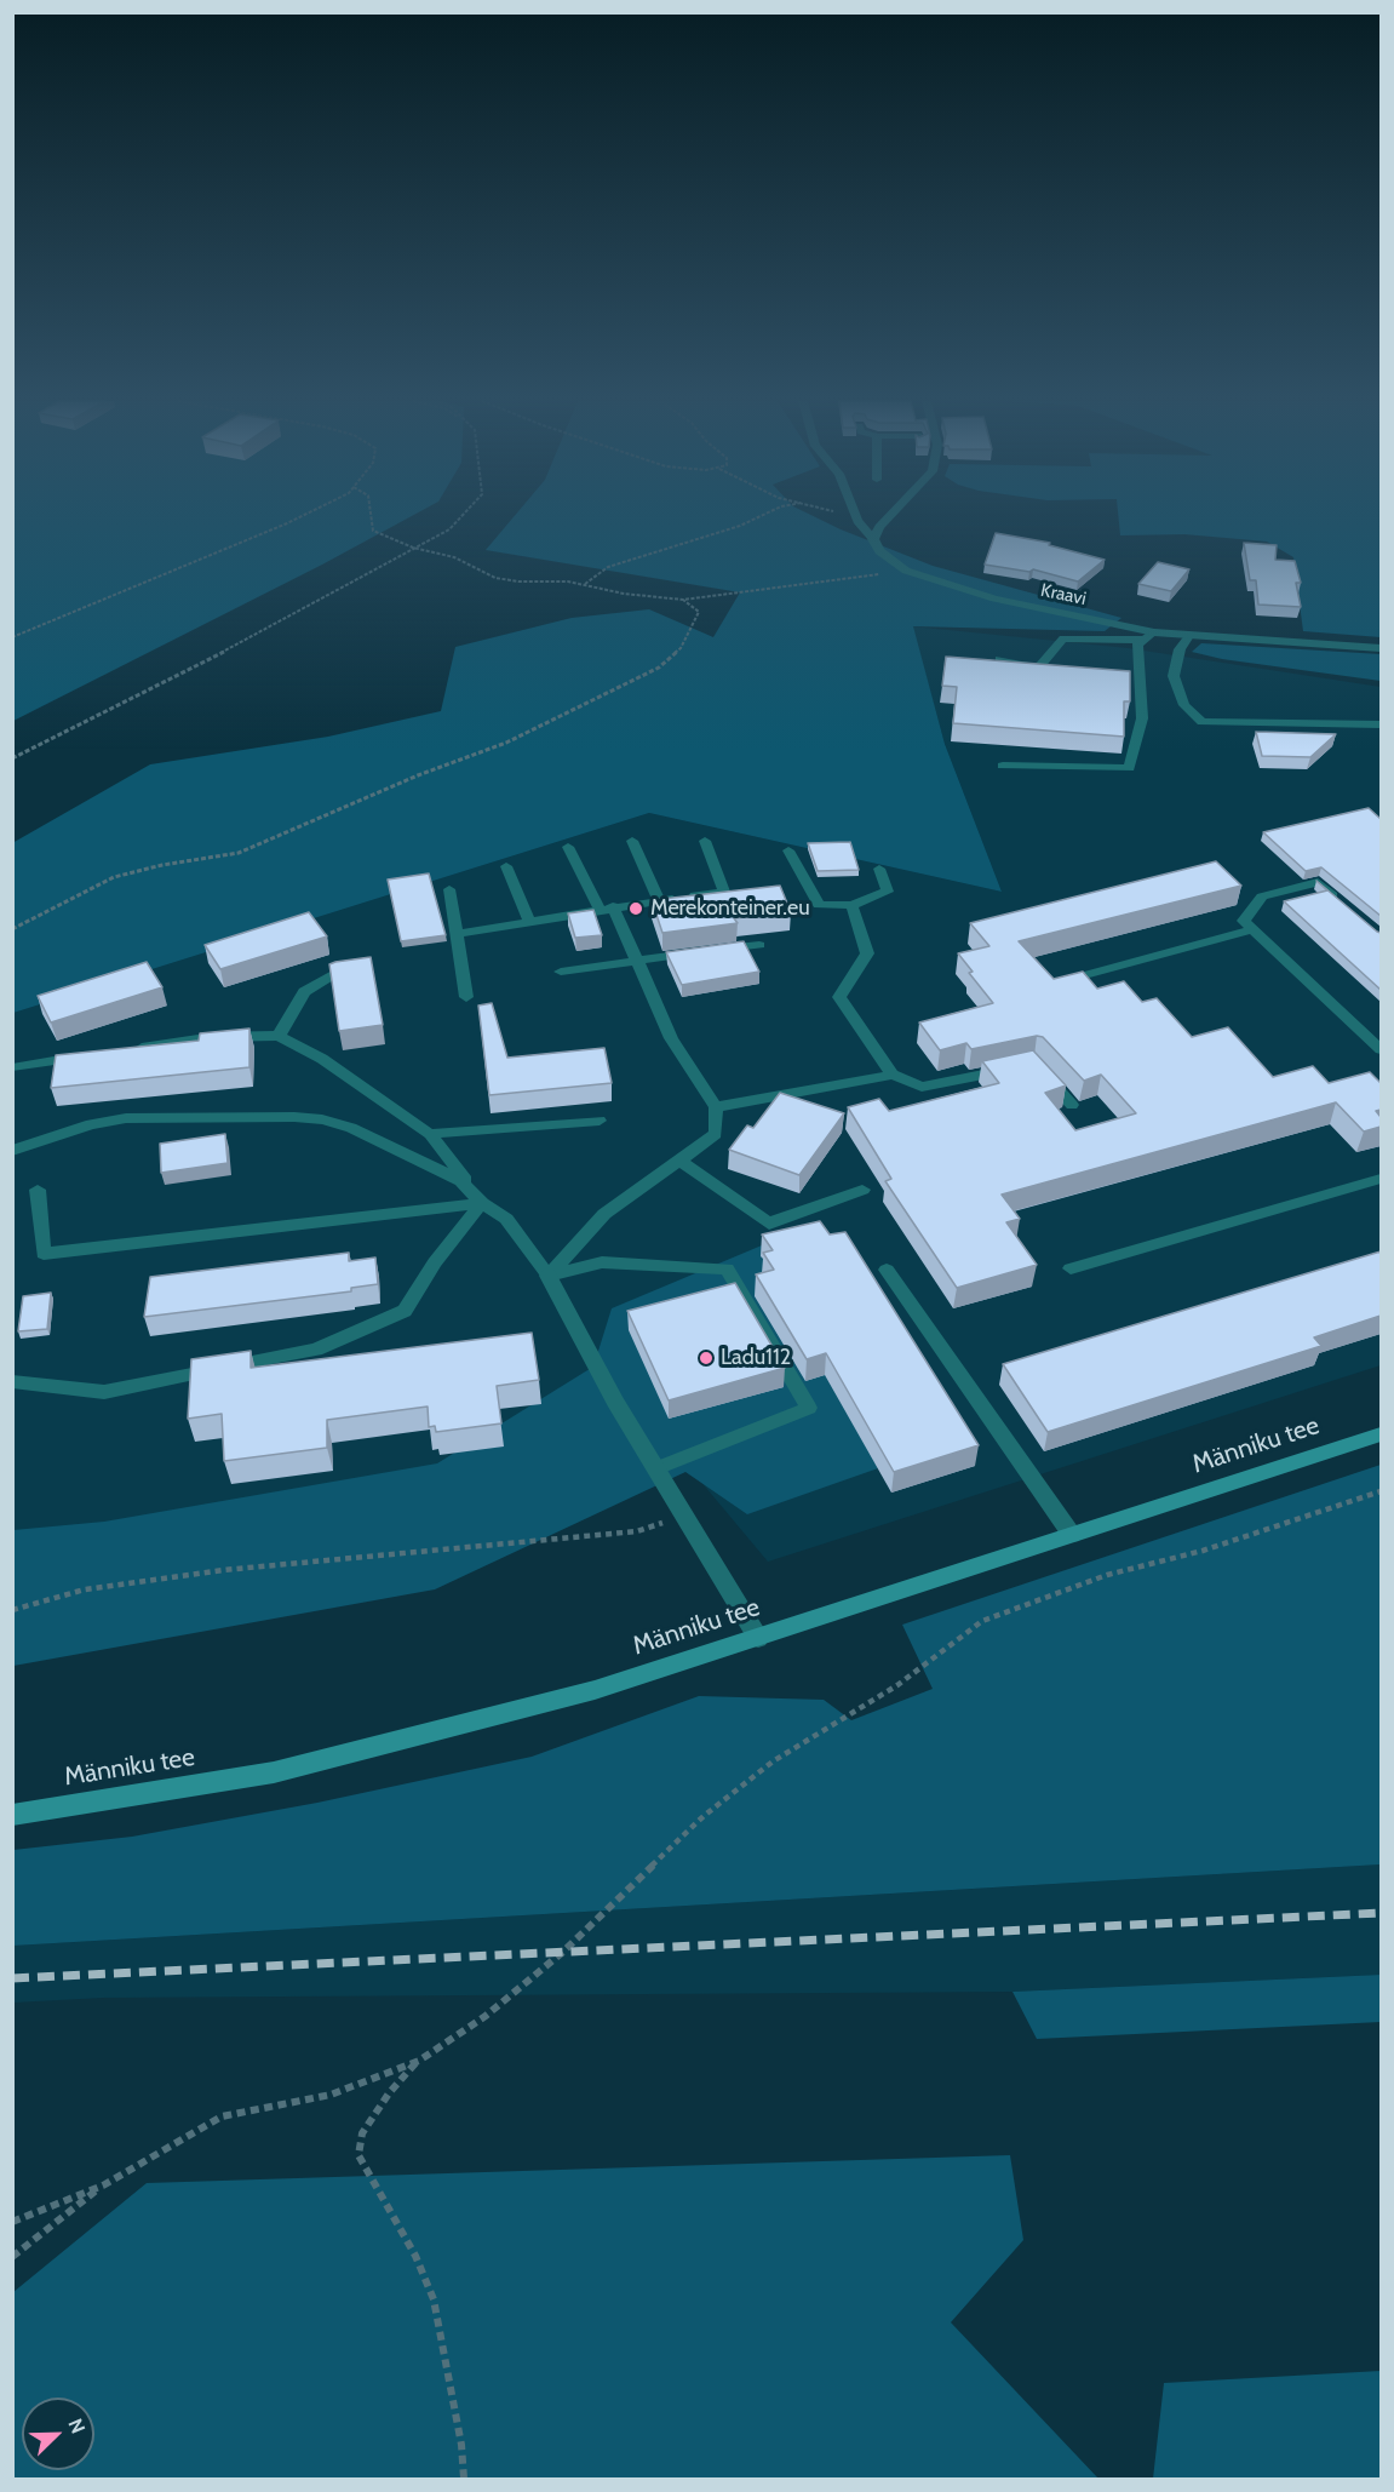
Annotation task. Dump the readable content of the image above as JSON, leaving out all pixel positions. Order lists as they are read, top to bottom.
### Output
{
  "streets": {
    "street": ["Kraavi", "Männiku tee"]
  },
  "places": ["Merekonteiner.eu", "Ladu112"],
  "north": "top right"
}
